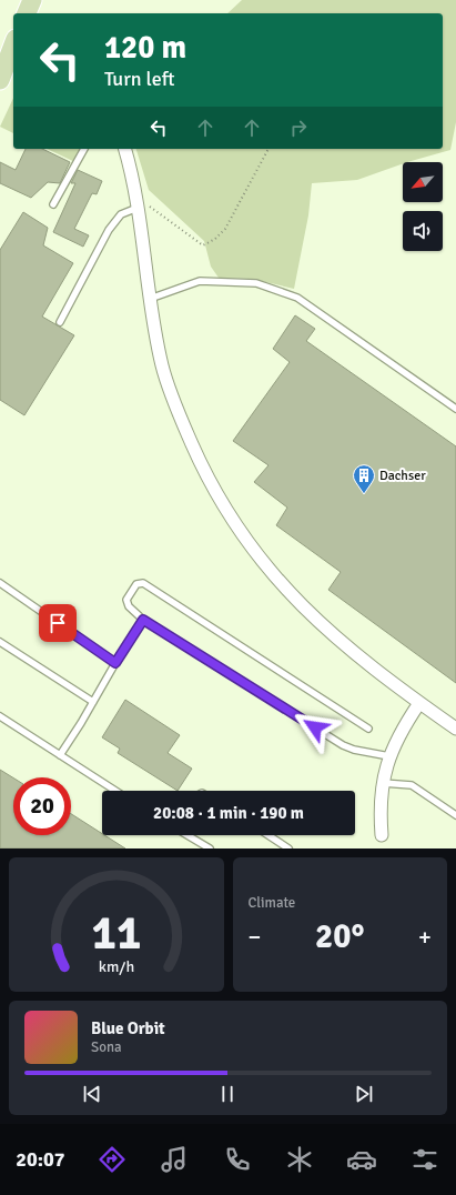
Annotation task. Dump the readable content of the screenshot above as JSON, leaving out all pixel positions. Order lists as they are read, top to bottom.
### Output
{
  "places": {
    "building": ["Dachser"]
  },
  "north": "bottom left",
  "page": {
    "turn": ["120 m", "Turn left"],
    "limit": "20",
    "trip": "20:08 · 1 min · 190 m",
    "tile": "Climate",
    "heat": ["−", "20°", "+"],
    "song": ["Blue Orbit", "Sona"],
    "tabs": "20:07",
    "gauge": ["11", "km/h"]
  }
}
